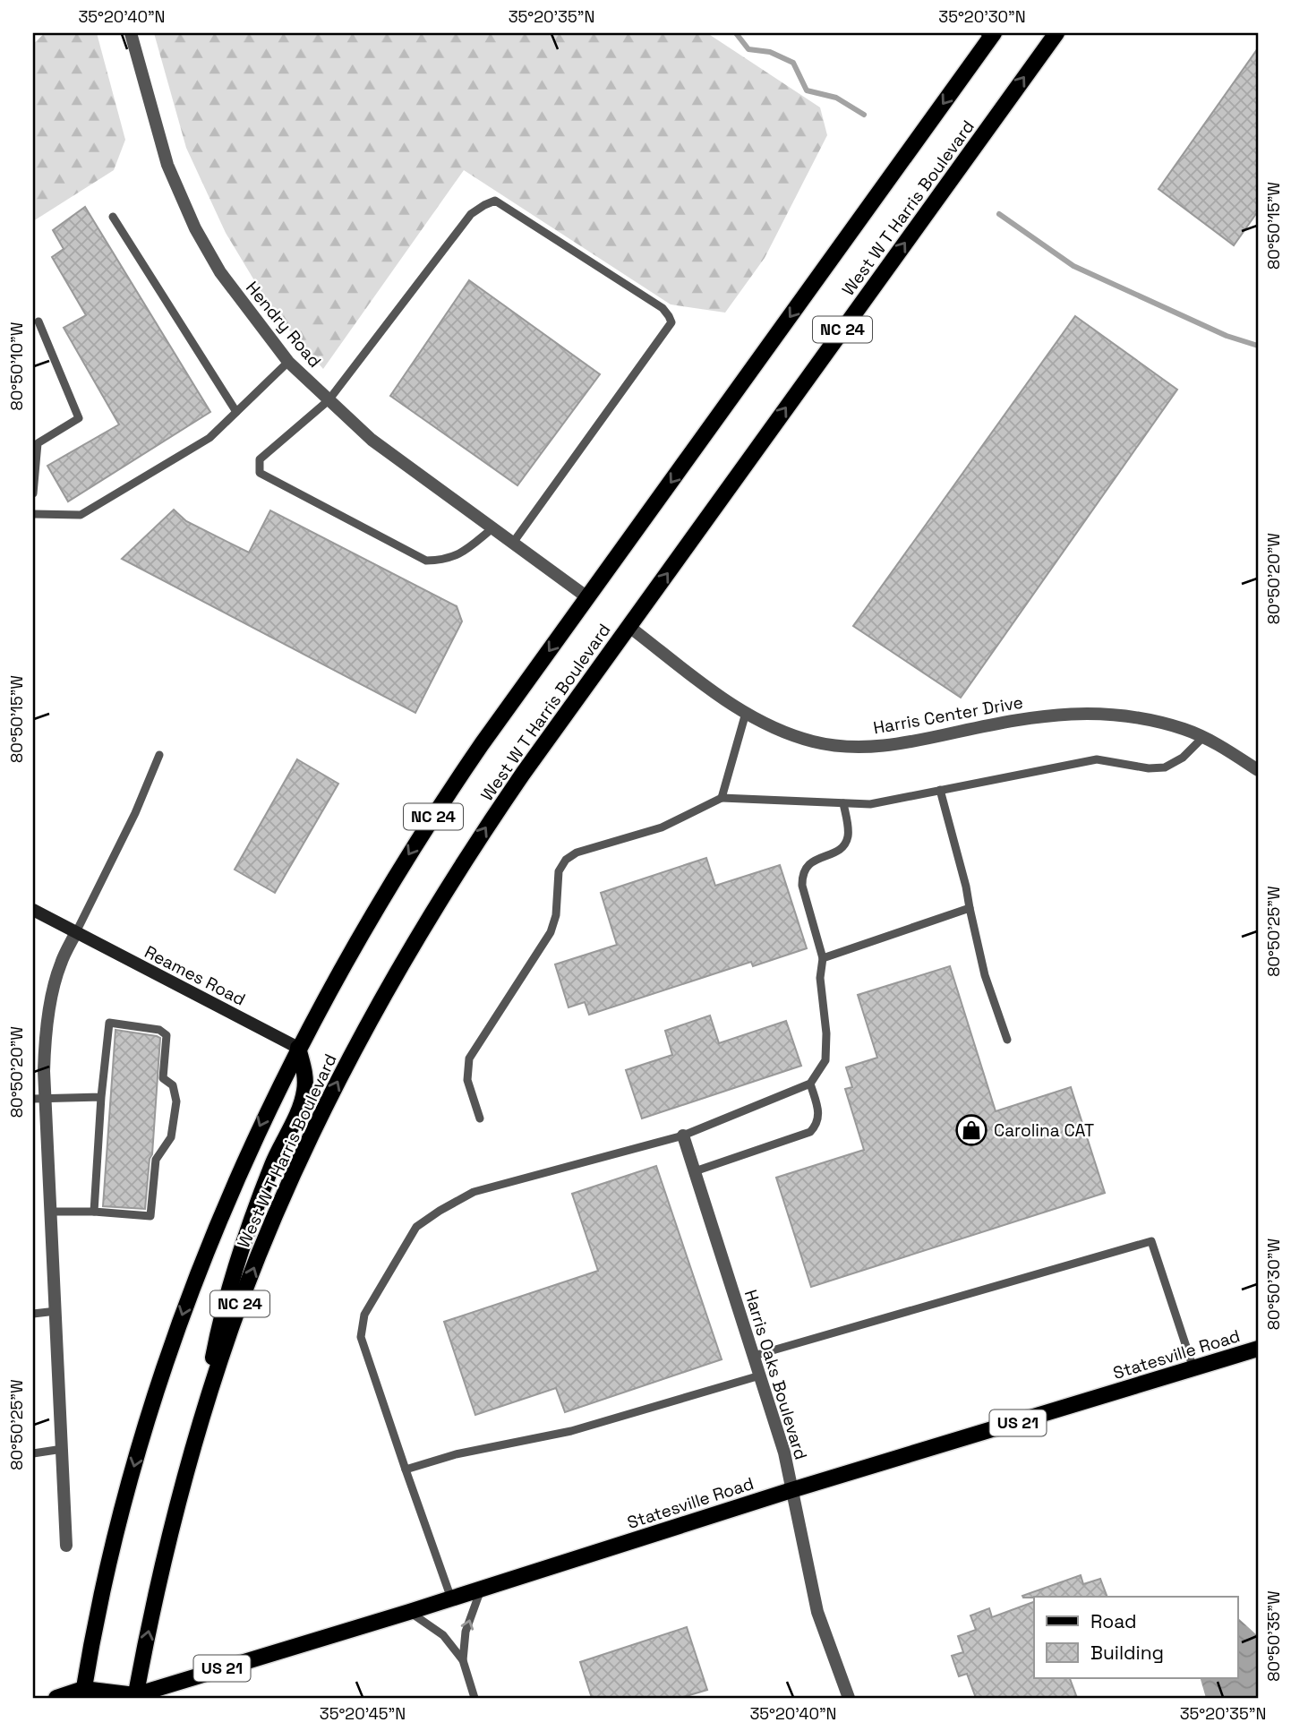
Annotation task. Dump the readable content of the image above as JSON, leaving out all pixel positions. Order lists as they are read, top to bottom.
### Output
{
  "streets": {
    "main road": [
      "West W T Harris Boulevard",
      "NC 24",
      "Reames Road",
      "Statesville Road",
      "US 21"
    ],
    "street": ["Hendry Road", "Harris Center Drive", "Harris Oaks Boulevard"]
  },
  "crossings": [
    ["West W T Harris Boulevard", "Hendry Road"],
    ["West W T Harris Boulevard", "Harris Center Drive"],
    ["West W T Harris Boulevard", "Reames Road"],
    ["West W T Harris Boulevard", "Statesville Road"],
    ["Statesville Road", "Harris Oaks Boulevard"]
  ],
  "places": {
    "shop": ["Carolina CAT"]
  },
  "legend": ["Road", "Building"],
  "coordinates": [
    "35°20'40\"N",
    "35°20'35\"N",
    "35°20'30\"N",
    "80°50'15\"W",
    "80°50'10\"W",
    "80°50'20\"W",
    "80°50'25\"W",
    "80°50'30\"W",
    "80°50'35\"W",
    "35°20'45\"N"
  ]
}
